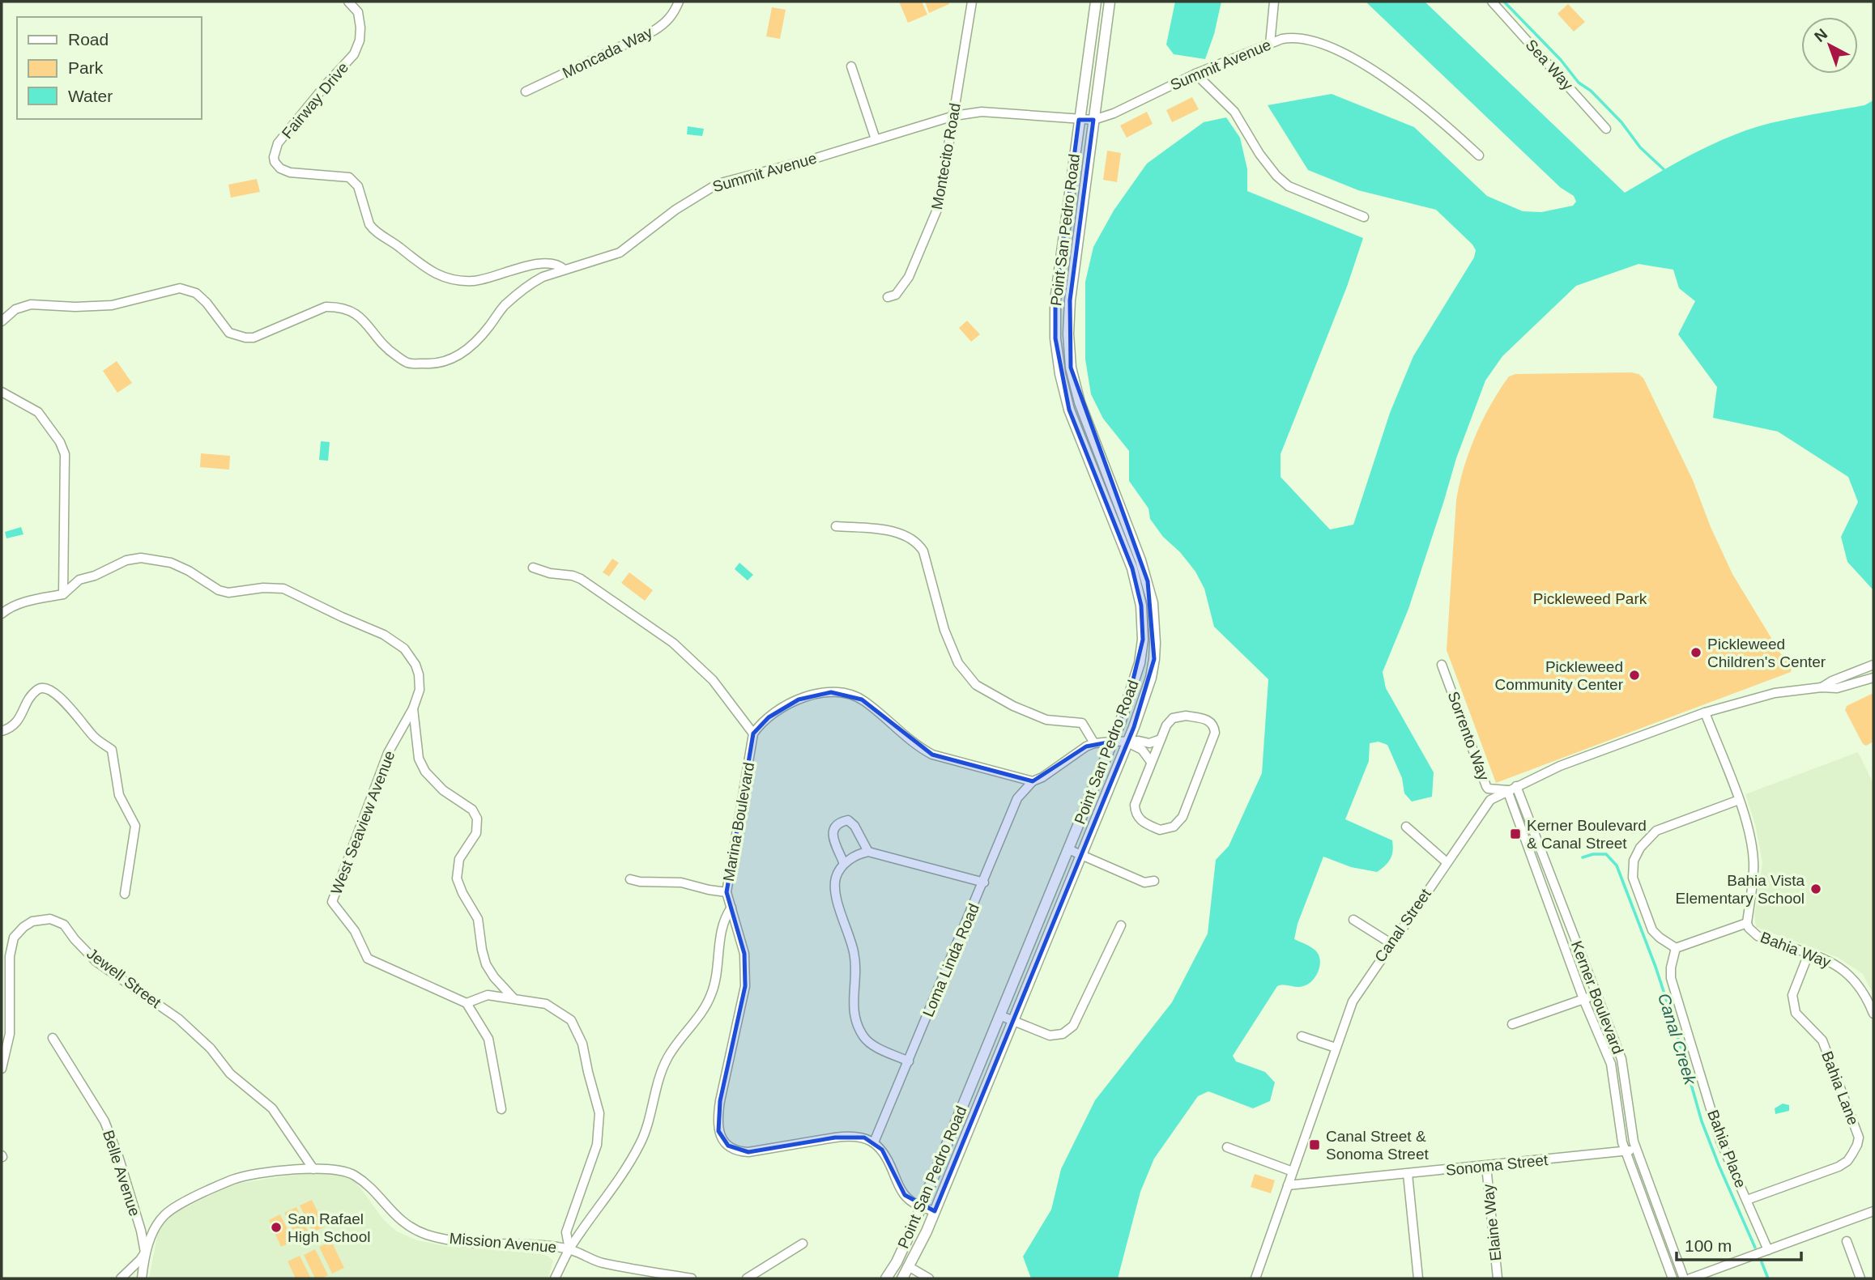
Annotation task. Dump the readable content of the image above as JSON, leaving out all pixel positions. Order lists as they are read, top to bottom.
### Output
{
  "streets": {
    "main road": ["Point San Pedro Road"],
    "street": [
      "Moncada Way",
      "Summit Avenue",
      "Sea Way",
      "Fairway Drive",
      "Montecito Road",
      "Sorrento Way",
      "Marina Boulevard",
      "West Seaview Avenue",
      "Canal Street",
      "Bahia Way",
      "Loma Linda Road",
      "Jewell Street",
      "Kerner Boulevard",
      "Bahia Lane",
      "Bahia Place",
      "Sonoma Street",
      "Belle Avenue",
      "Elaine Way",
      "Mission Avenue"
    ]
  },
  "crossings": [
    ["Summit Avenue", "Fairway Drive"],
    ["Summit Avenue", "Montecito Road"],
    ["Summit Avenue", "Point San Pedro Road"],
    ["Sorrento Way", "Canal Street"],
    ["Sorrento Way", "Kerner Boulevard"],
    ["Marina Boulevard", "Loma Linda Road"],
    ["Canal Street", "Bahia Way"],
    ["Canal Street", "Kerner Boulevard"],
    ["Canal Street", "Sonoma Street"],
    ["Bahia Way", "Bahia Lane"],
    ["Bahia Way", "Bahia Place"],
    ["Jewell Street", "Mission Avenue"],
    ["Kerner Boulevard", "Sonoma Street"],
    ["Bahia Lane", "Bahia Place"],
    ["Sonoma Street", "Elaine Way"],
    ["Belle Avenue", "Mission Avenue"]
  ],
  "water": ["Canal Creek"],
  "parks": ["Pickleweed Park"],
  "places": {
    "other": [
      "Pickleweed Children's Center",
      "Pickleweed Community Center",
      "Bahia Vista Elementary School",
      "San Rafael High School"
    ],
    "transit": ["Kerner Boulevard & Canal Street", "Canal Street & Sonoma Street"]
  },
  "legend": ["Road", "Park", "Water"],
  "scale_bar": "100 m",
  "north": "top left"
}
